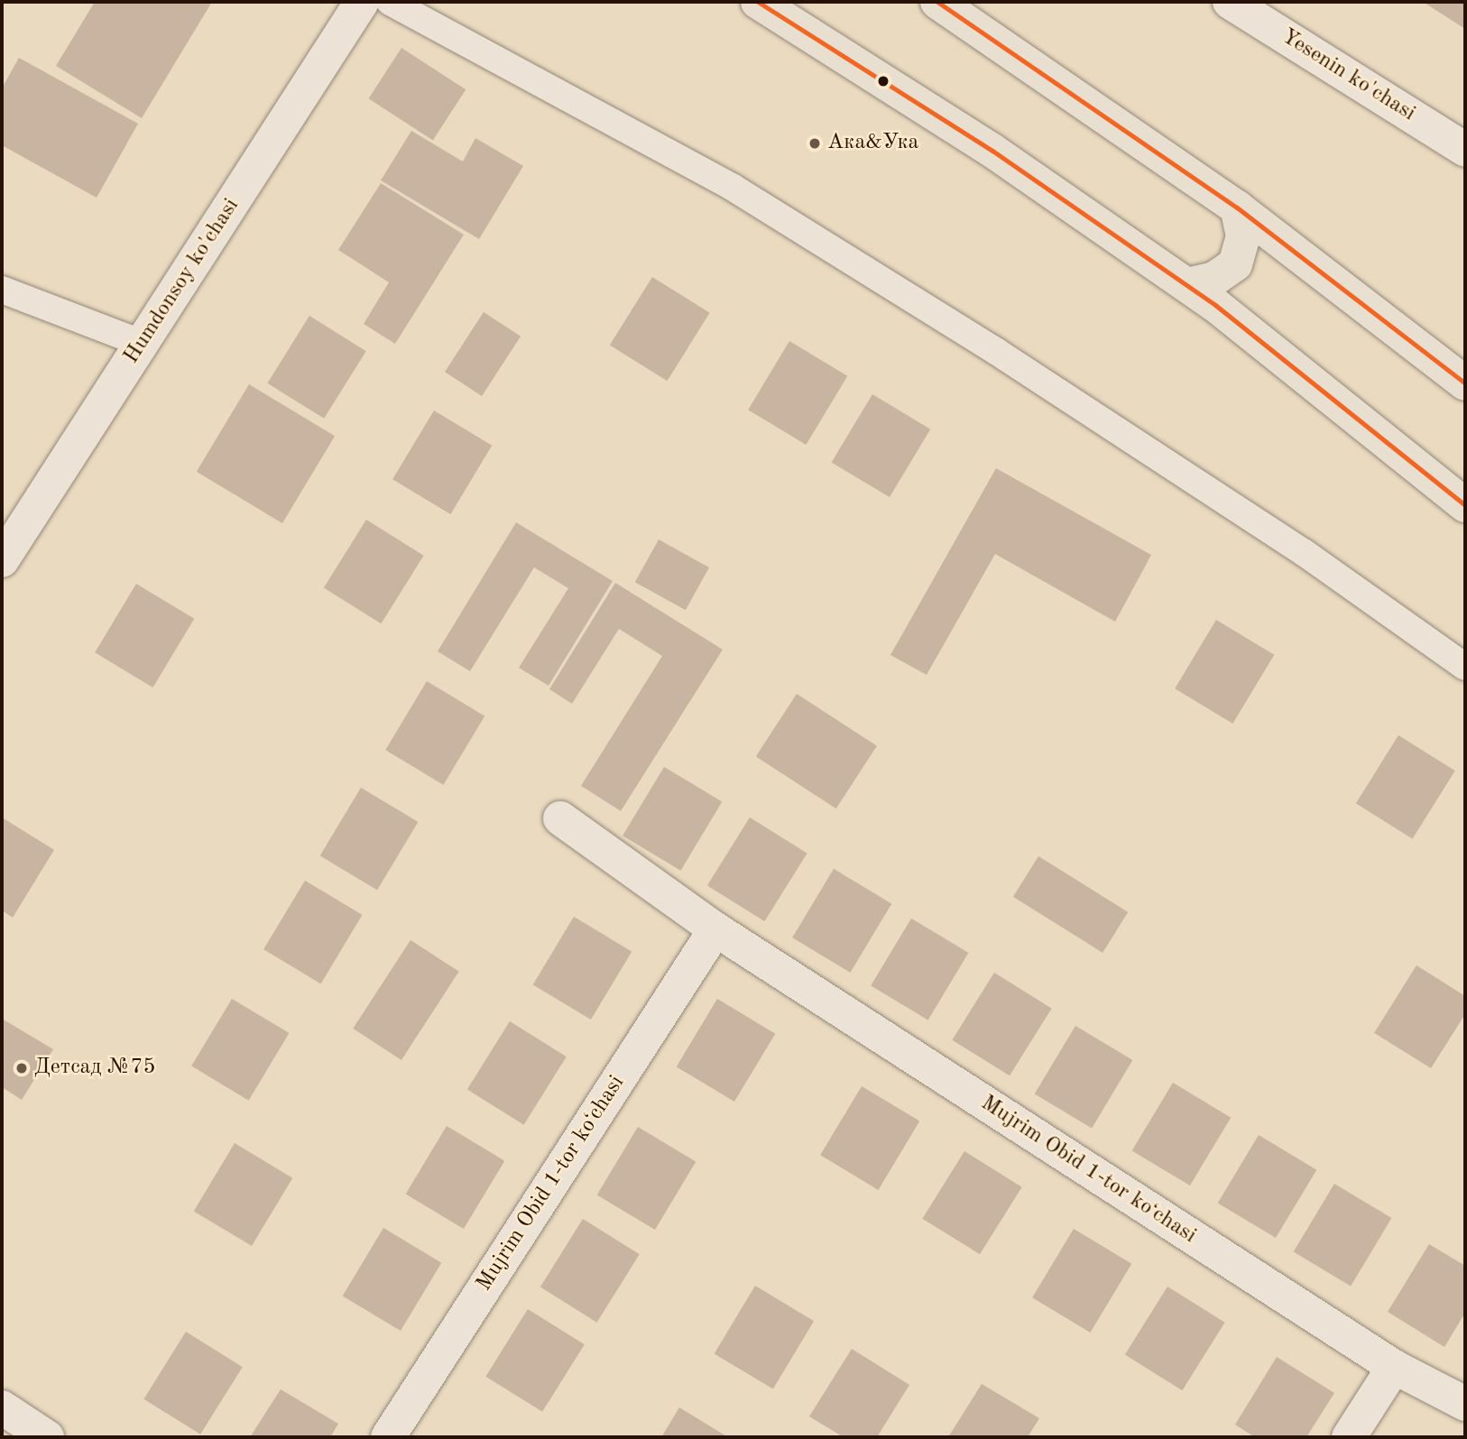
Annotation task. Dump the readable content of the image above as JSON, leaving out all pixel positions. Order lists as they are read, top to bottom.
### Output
{
  "streets": {
    "street": ["Yesenin ko'chasi", "Humdonsoy ko'chasi", "Mujrim Obid 1-tor koʻchasi"]
  },
  "places": ["Ака&Ука", "Детсад №75"]
}
